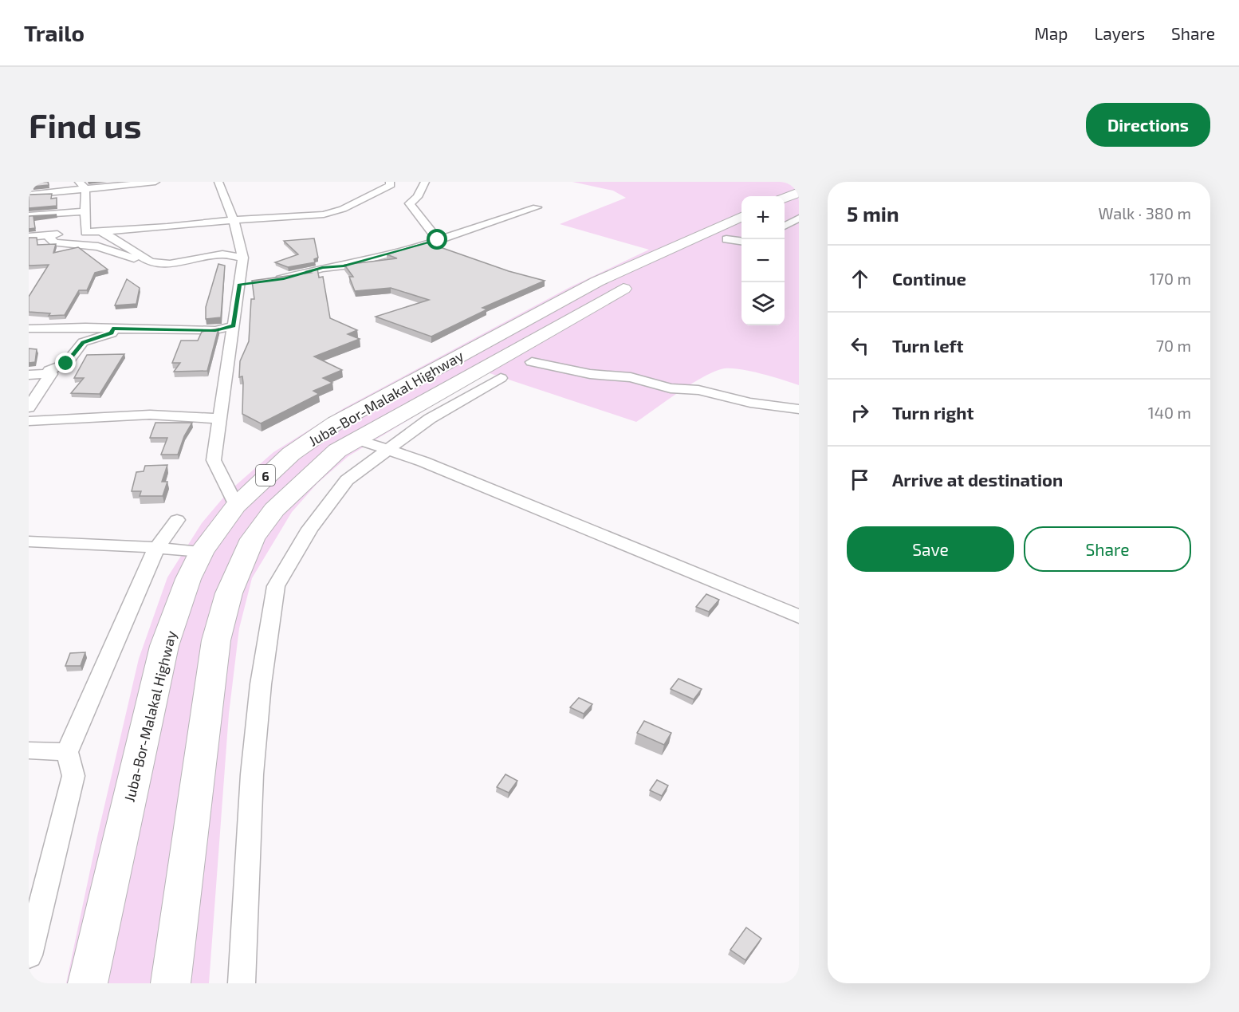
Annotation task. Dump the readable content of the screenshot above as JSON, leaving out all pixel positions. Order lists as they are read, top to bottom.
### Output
{
  "streets": {
    "highway": ["Juba-Bor-Malakal Highway", "6"]
  },
  "page": {
    "header": "Trailo",
    "nav": ["Map", "Layers", "Share"],
    "buttons": [
      "Directions",
      ["Save", "Share"]
    ],
    "title": "Find us",
    "heading": ["5 min", "Walk · 380 m"],
    "map_buttons": ["+", "−"],
    "list": [
      ["Continue", "170 m"],
      ["Turn left", "70 m"],
      ["Turn right", "140 m"],
      "Arrive at destination"
    ]
  }
}
